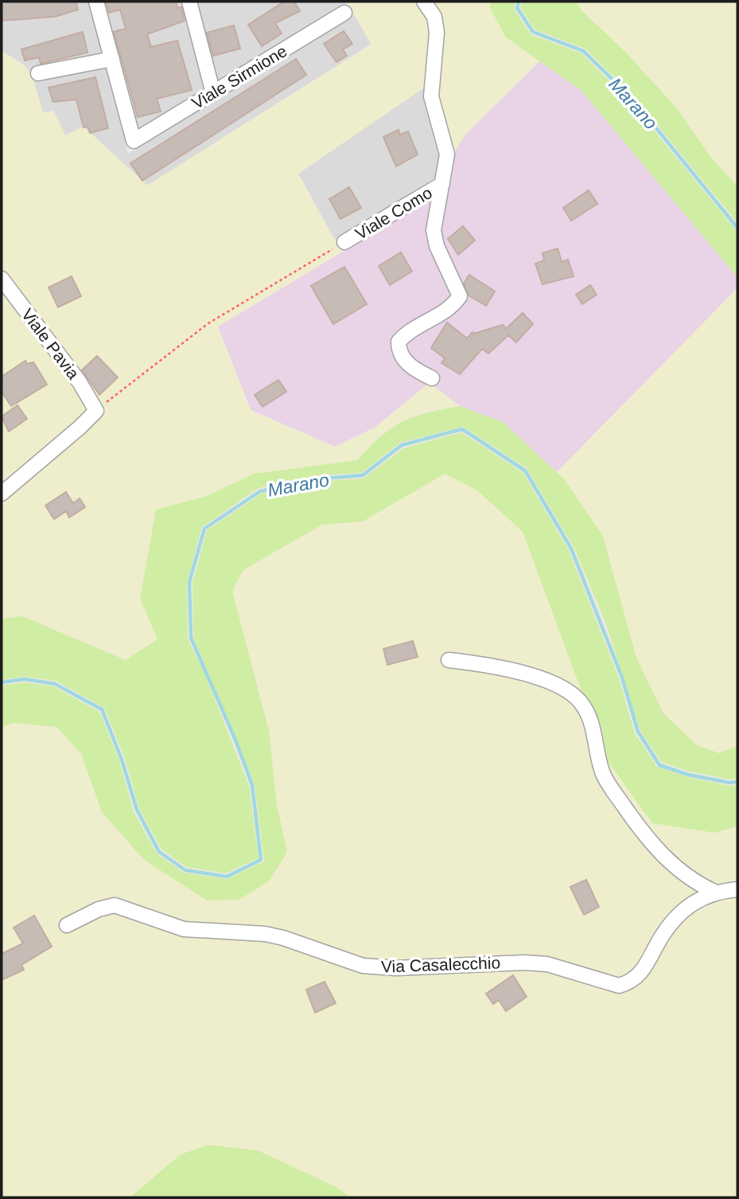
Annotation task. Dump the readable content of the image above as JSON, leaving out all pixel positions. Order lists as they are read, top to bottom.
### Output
{
  "streets": {
    "street": [
      "Viale Sirmione",
      "Viale Como",
      "Viale Pavia",
      "Via Casalecchio"
    ]
  },
  "water": ["Marano"]
}
